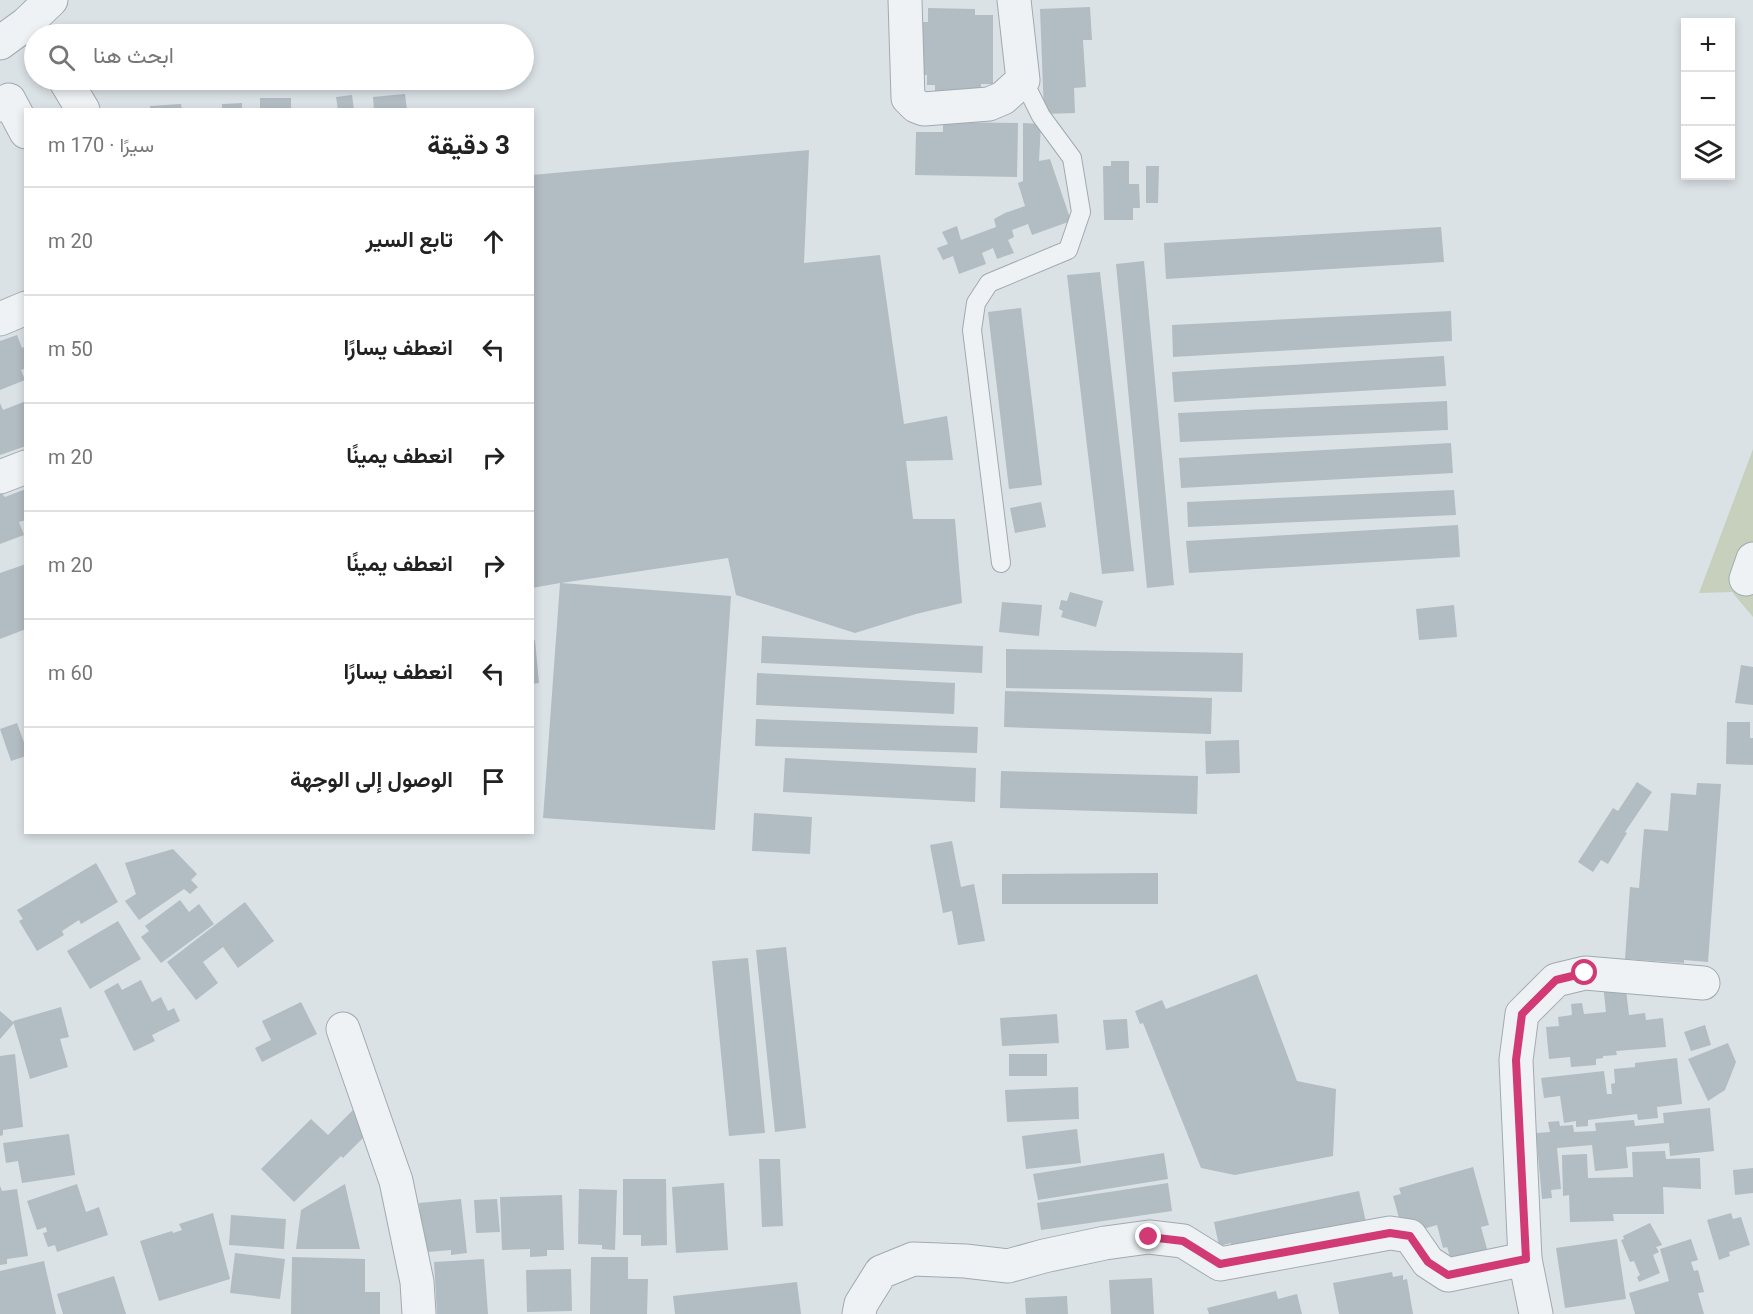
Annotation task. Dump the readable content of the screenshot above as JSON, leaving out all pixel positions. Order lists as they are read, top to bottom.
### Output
{
  "page": {
    "map_buttons": ["+", "−"],
    "search": "ابحث هنا",
    "heading": ["3 دقيقة", "سيرًا · 170 m"],
    "list": [
      ["تابع السير", "20 m"],
      ["انعطف يسارًا", "50 m"],
      ["انعطف يمينًا", "20 m"],
      ["انعطف يمينًا", "20 m"],
      ["انعطف يسارًا", "60 m"],
      "الوصول إلى الوجهة"
    ]
  }
}
